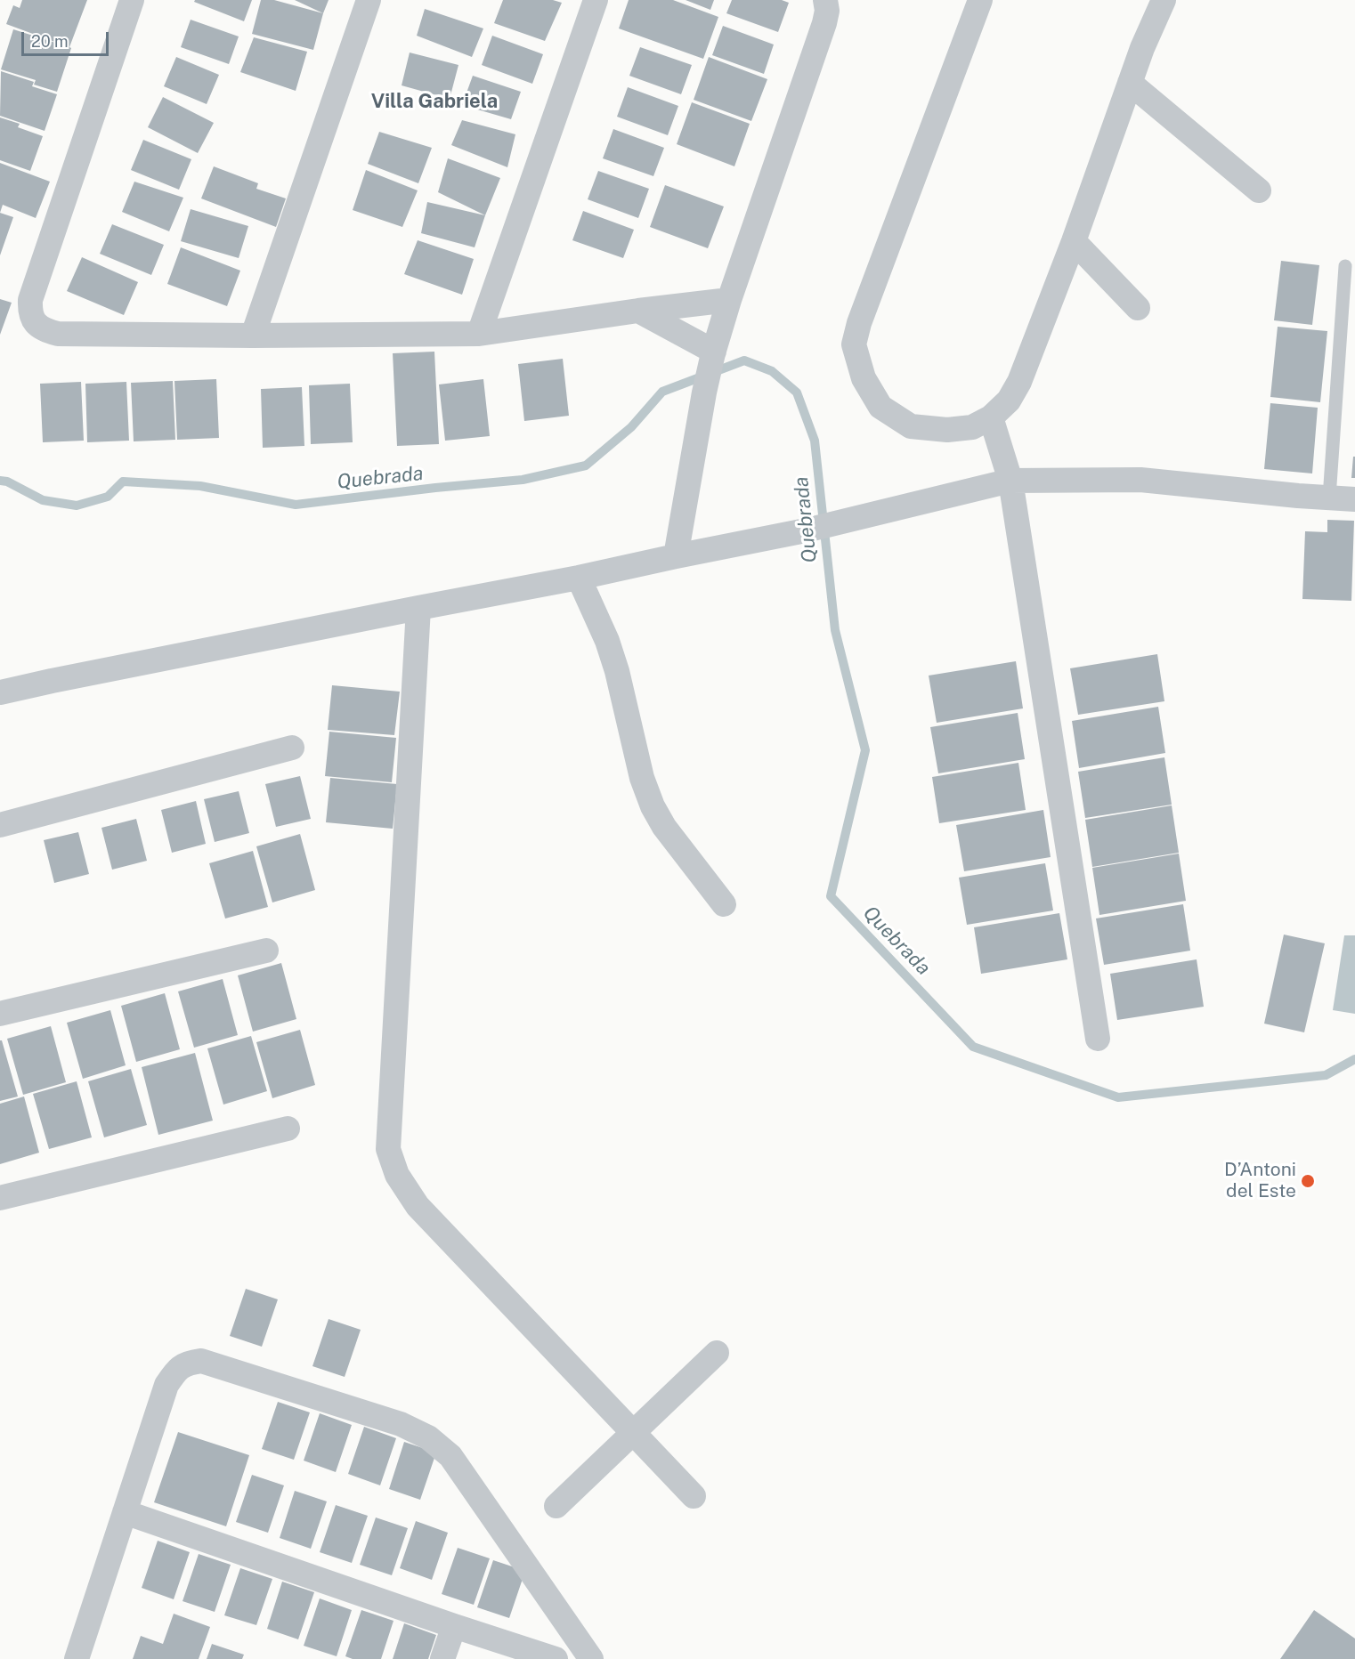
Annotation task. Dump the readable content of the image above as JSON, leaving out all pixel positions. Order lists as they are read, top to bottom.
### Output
{
  "districts": ["Villa Gabriela"],
  "water": ["Quebrada"],
  "places": ["D’Antoni del Este"],
  "scale_bar": "20 m"
}
